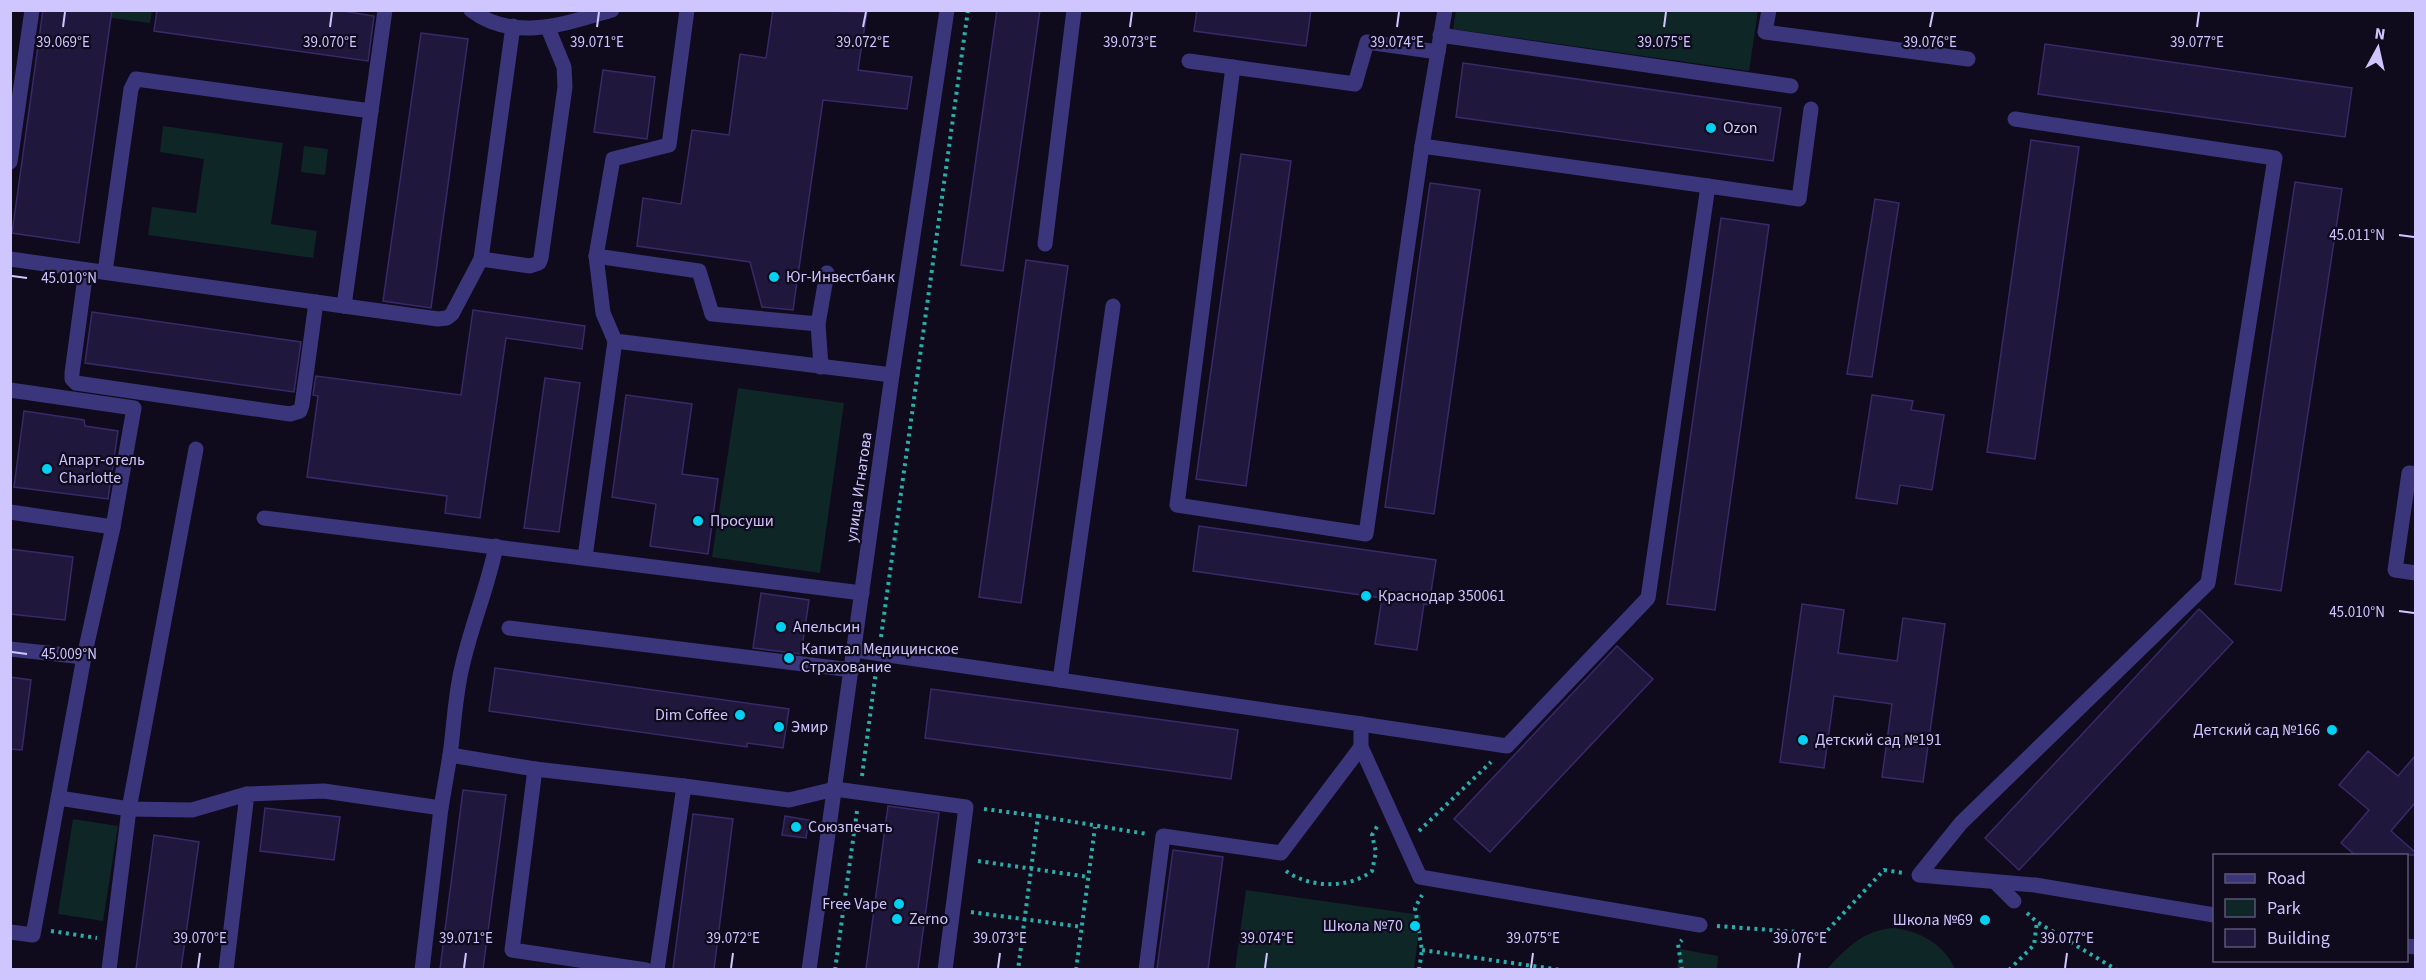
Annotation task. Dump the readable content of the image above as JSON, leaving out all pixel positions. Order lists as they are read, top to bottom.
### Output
{
  "streets": {
    "street": ["улица Игнатова"]
  },
  "places": [
    "Ozon",
    "Юг-Инвестбанк",
    "Апарт-отель Charlotte",
    "Просуши",
    "Краснодар 350061",
    "Апельсин",
    "Капитал Медицинское Страхование",
    "Dim Coffee",
    "Эмир",
    "Детский сад №166",
    "Детский сад №191",
    "Союзпечать",
    "Free Vape",
    "Zerno",
    "Школа №69",
    "Школа №70"
  ],
  "legend": ["Road", "Park", "Building"],
  "north": "top",
  "coordinates": [
    "39.069°E",
    "39.070°E",
    "39.071°E",
    "39.072°E",
    "39.073°E",
    "39.074°E",
    "39.075°E",
    "39.076°E",
    "39.077°E",
    "45.011°N",
    "45.010°N",
    "45.009°N"
  ]
}
